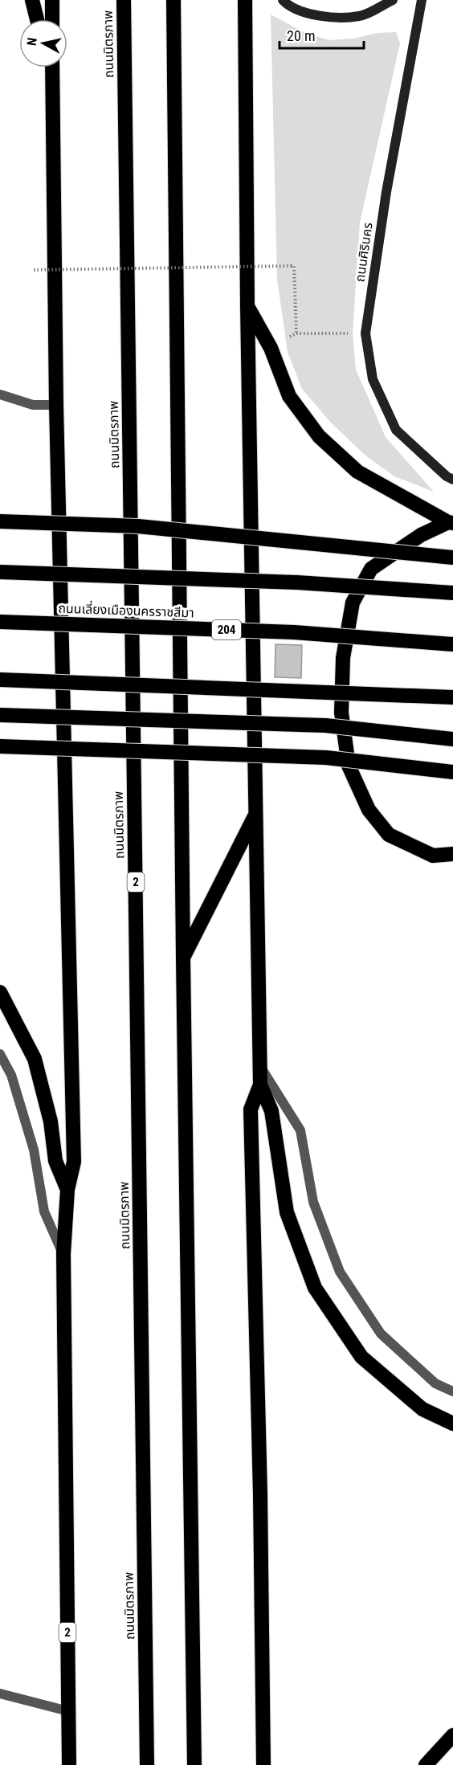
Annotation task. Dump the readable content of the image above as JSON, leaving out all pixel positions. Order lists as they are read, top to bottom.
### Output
{
  "streets": {
    "highway": [
      "ถนนมิตรภาพ",
      "ถนนเลี่ยงเมืองนครราชสีมา",
      "204",
      "2"
    ],
    "street": ["ถนนศิรินคร"]
  },
  "scale_bar": "20 m",
  "north": "left"
}
